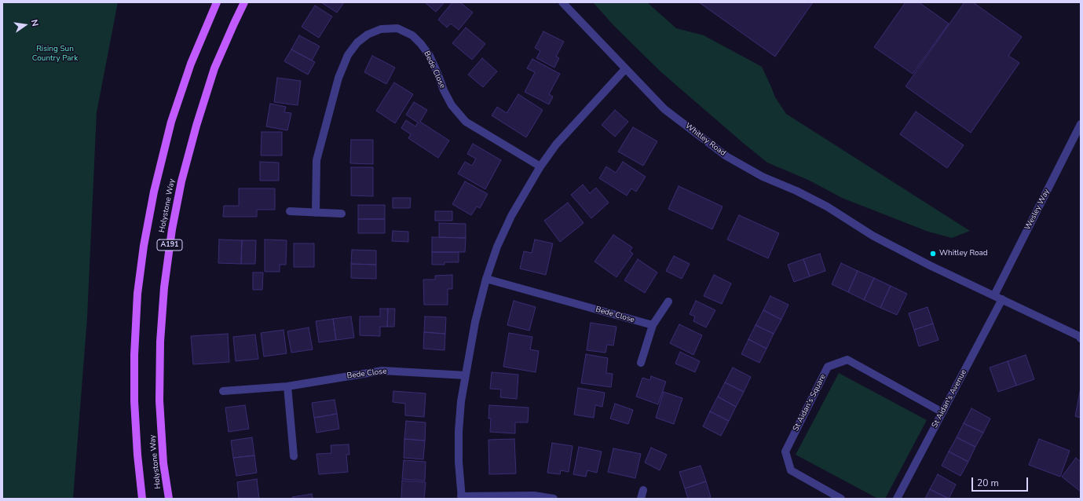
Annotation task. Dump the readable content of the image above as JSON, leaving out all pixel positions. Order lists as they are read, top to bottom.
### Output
{
  "streets": {
    "main road": ["Holystone Way", "A191"],
    "street": [
      "Bede Close",
      "Whitley Road",
      "Wesley Way",
      "St Aidan's Avenue",
      "St Aidan's Square"
    ]
  },
  "crossings": [
    ["Whitley Road", "Wesley Way"],
    ["Whitley Road", "St Aidan's Avenue"],
    ["St Aidan's Avenue", "St Aidan's Square"]
  ],
  "parks": ["Rising Sun Country Park"],
  "places": ["Whitley Road"],
  "scale_bar": "20 m",
  "north": "right"
}
